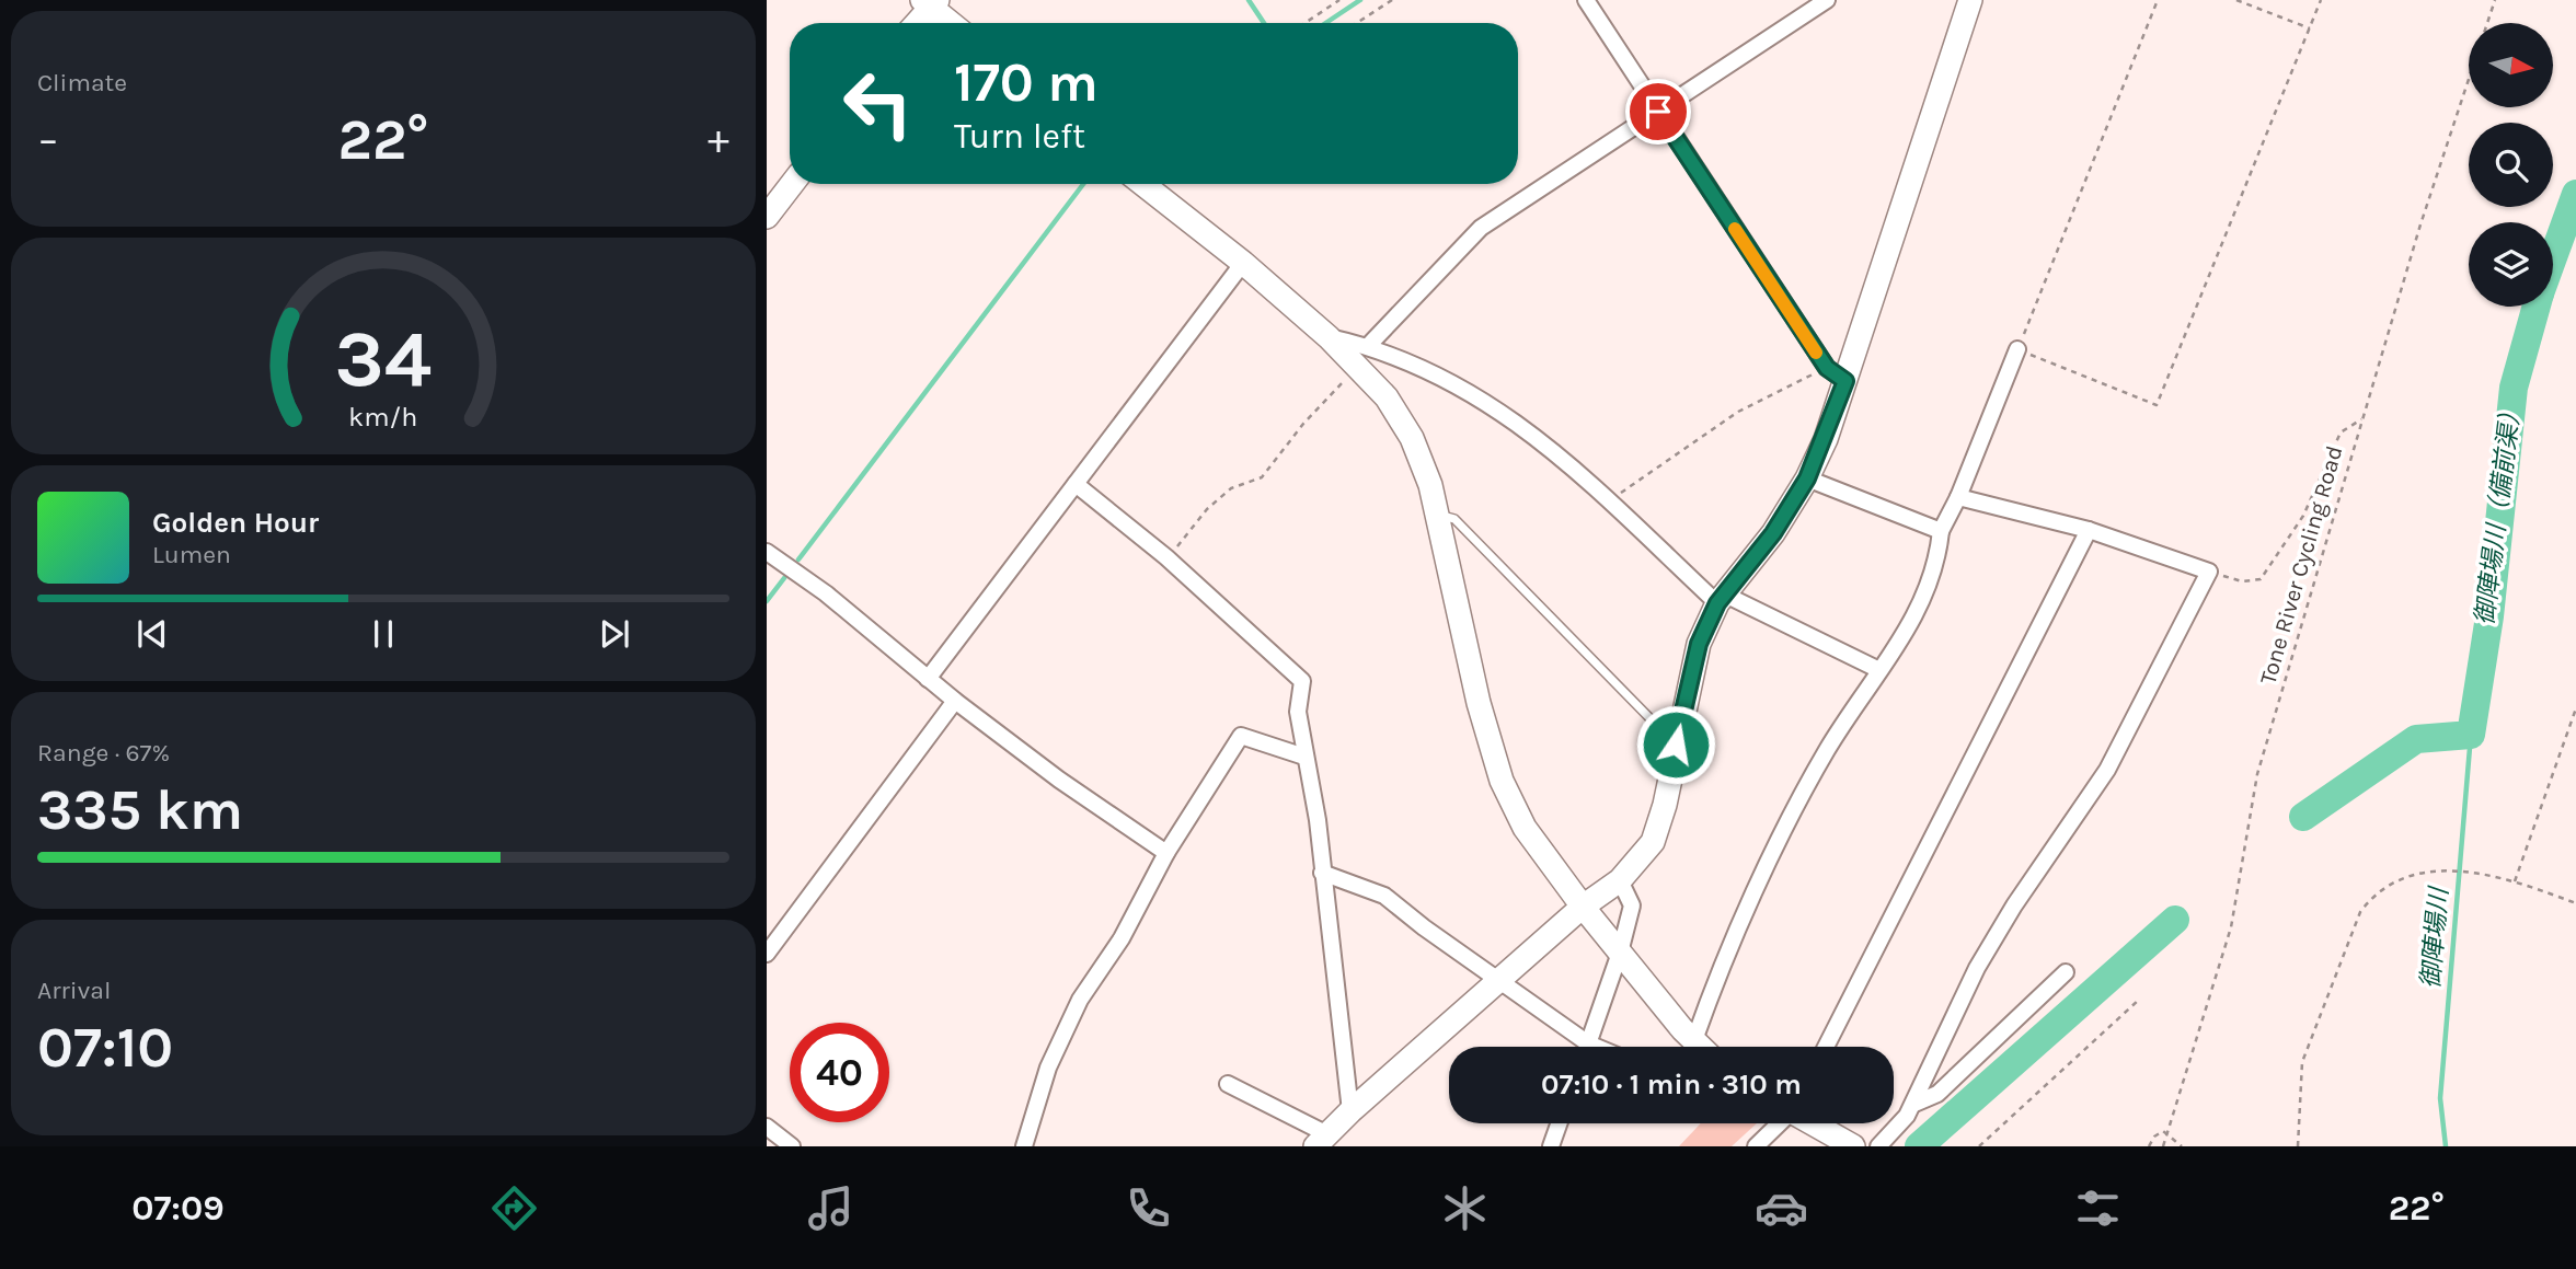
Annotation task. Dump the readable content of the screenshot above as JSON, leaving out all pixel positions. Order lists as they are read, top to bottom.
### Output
{
  "streets": {
    "path": ["Tone River Cycling Road"]
  },
  "water": ["御陣場川（備前渠）", "御陣場川"],
  "north": "right",
  "page": {
    "tile": [
      "Climate",
      ["Range · 67%", "335 km"],
      ["Arrival", "07:10"]
    ],
    "turn": ["170 m", "Turn left"],
    "heat": ["−", "22°", "+"],
    "song": ["Golden Hour", "Lumen"],
    "limit": "40",
    "trip": "07:10 · 1 min · 310 m",
    "tabs": ["07:09", "22°"],
    "gauge": ["34", "km/h"]
  }
}
